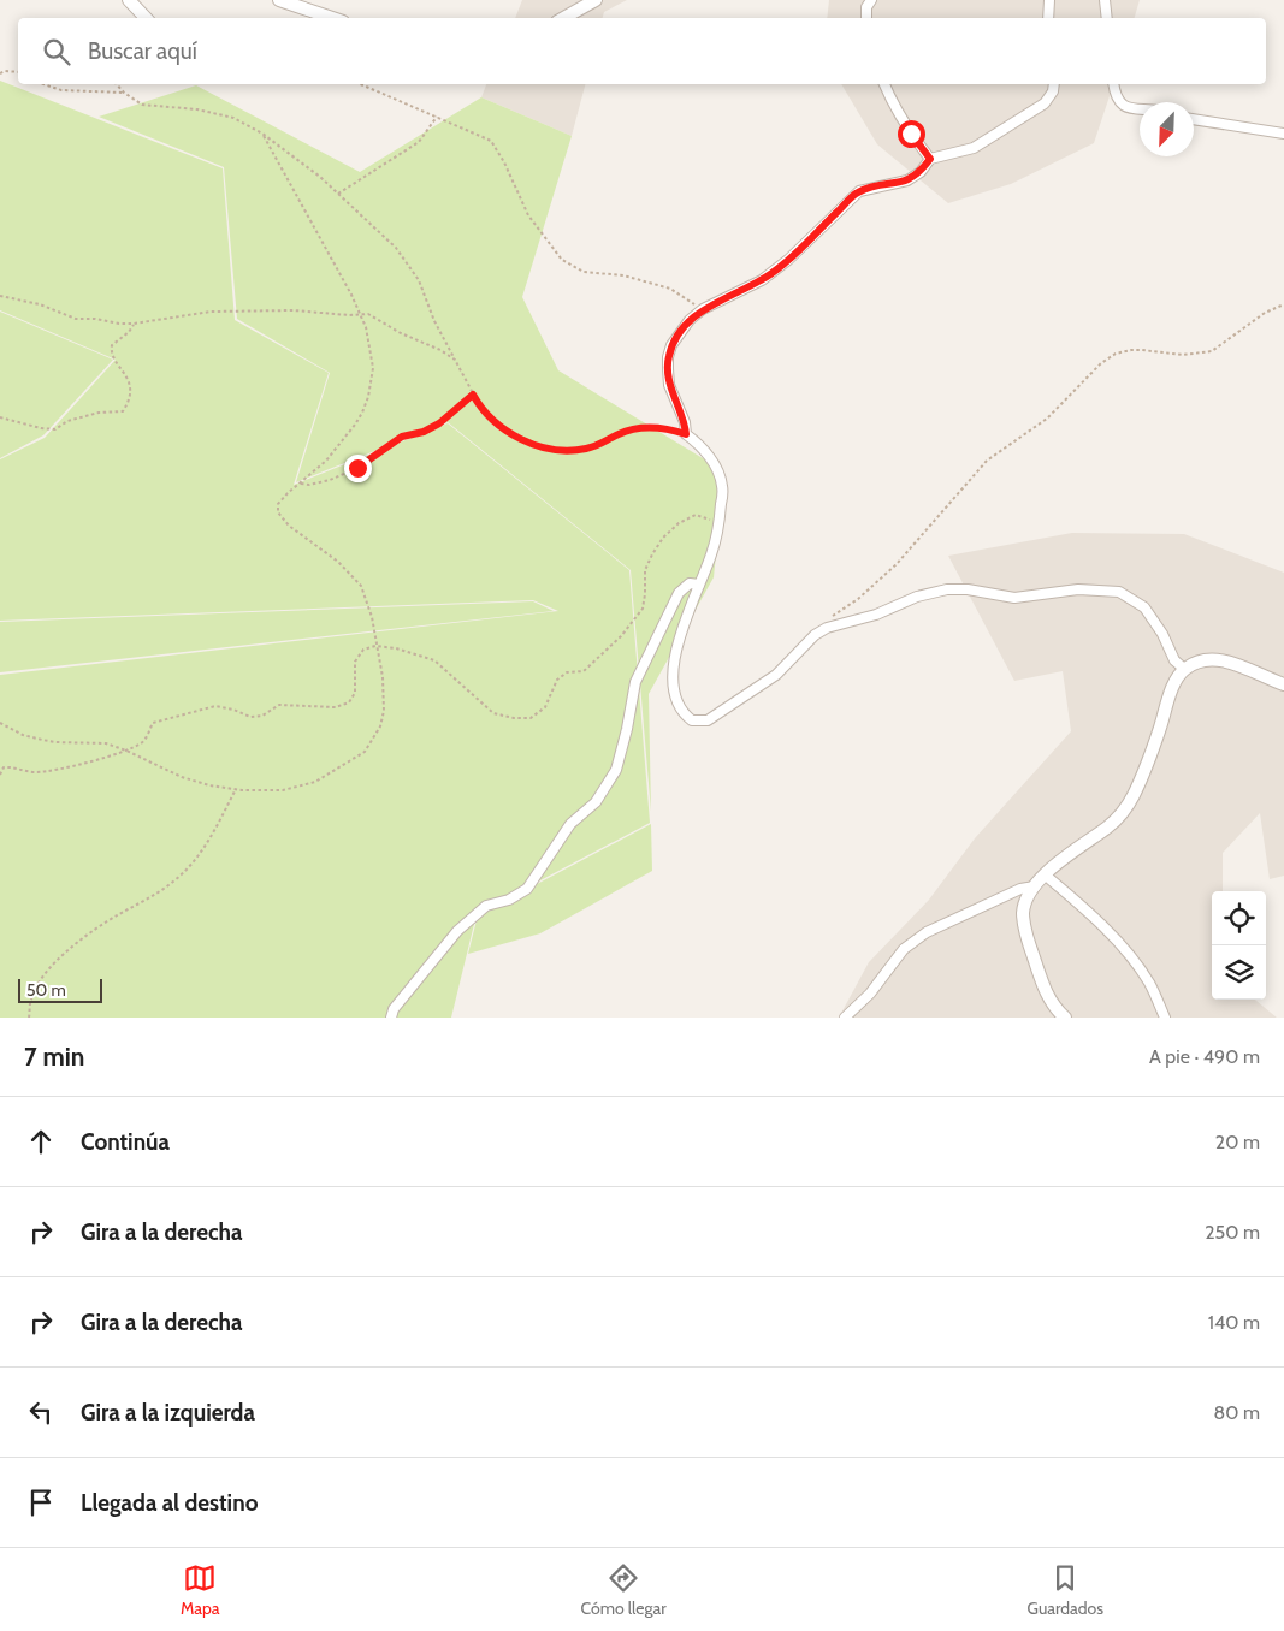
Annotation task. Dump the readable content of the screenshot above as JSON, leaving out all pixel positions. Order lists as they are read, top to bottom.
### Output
{
  "scale_bar": "50 m",
  "north": "bottom left",
  "page": {
    "search": "Buscar aquí",
    "scale": "50 m",
    "heading": ["7 min", "A pie · 490 m"],
    "list": [
      ["Continúa", "20 m"],
      ["Gira a la derecha", "250 m"],
      ["Gira a la derecha", "140 m"],
      ["Gira a la izquierda", "80 m"],
      "Llegada al destino"
    ],
    "nav": ["Mapa", "Cómo llegar", "Guardados"]
  }
}
